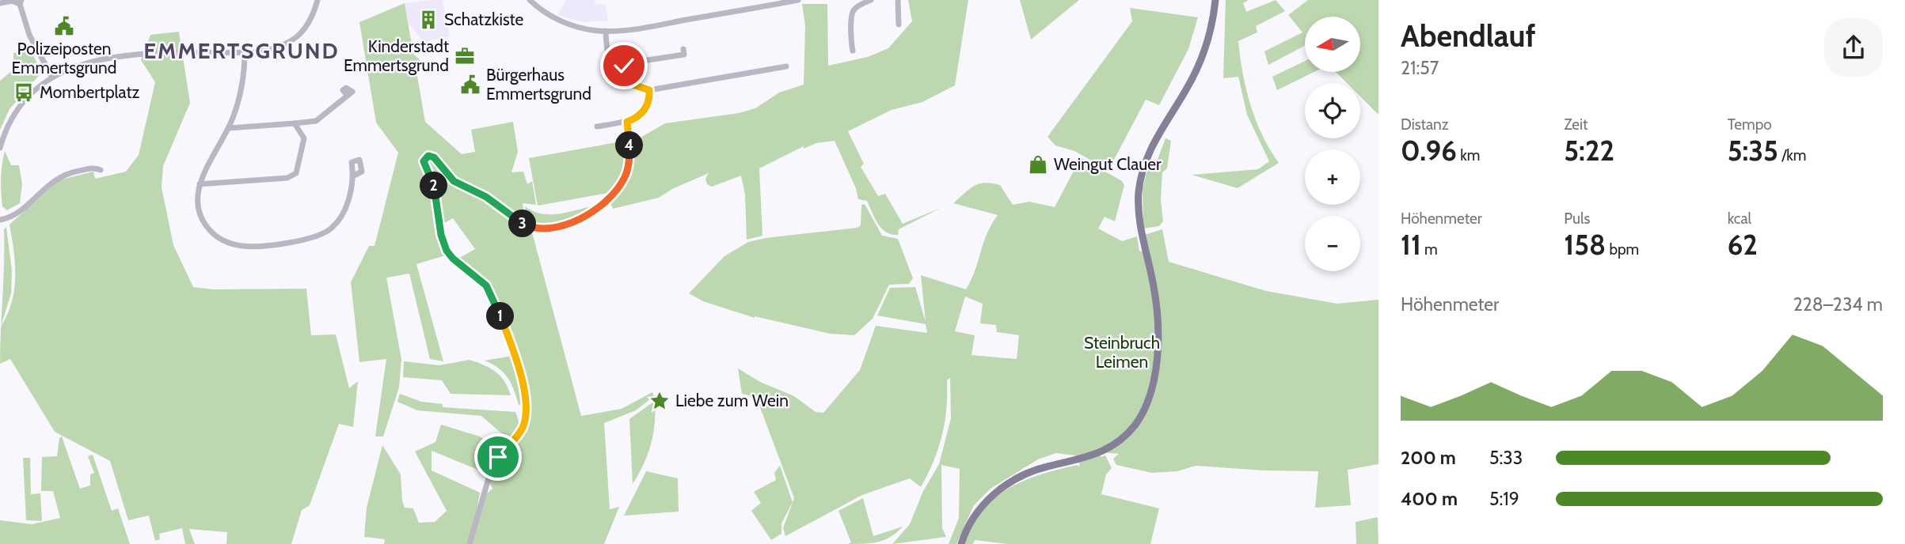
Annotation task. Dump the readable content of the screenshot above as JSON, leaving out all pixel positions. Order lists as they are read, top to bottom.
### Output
{
  "districts": ["EMMERTSGRUND"],
  "parks": ["Steinbruch Leimen"],
  "places": {
    "building": ["Schatzkiste"],
    "public building": ["Polizeiposten Emmertsgrund", "Bürgerhaus Emmertsgrund"],
    "office": ["Kinderstadt Emmertsgrund"],
    "bus stop": ["Mombertplatz"],
    "shop": ["Weingut Clauer"],
    "place": ["Liebe zum Wein"]
  },
  "north": "left",
  "page": {
    "heading": ["Abendlauf", "21:57"],
    "map_buttons": ["+", "−"],
    "stats": [
      ["Distanz", "0.96 km"],
      ["Zeit", "5:22"],
      ["Tempo", "5:35 /km"],
      ["Höhenmeter", "11 m"],
      ["Puls", "158 bpm"],
      ["kcal", "62"]
    ],
    "pins": [
      "4",
      "2",
      "3",
      "1"
    ],
    "chart": ["Höhenmeter", "228–234 m"],
    "list": [
      {
        "name": "200 m",
        "note": "5:33"
      },
      {
        "name": "400 m",
        "note": "5:19"
      }
    ]
  }
}
